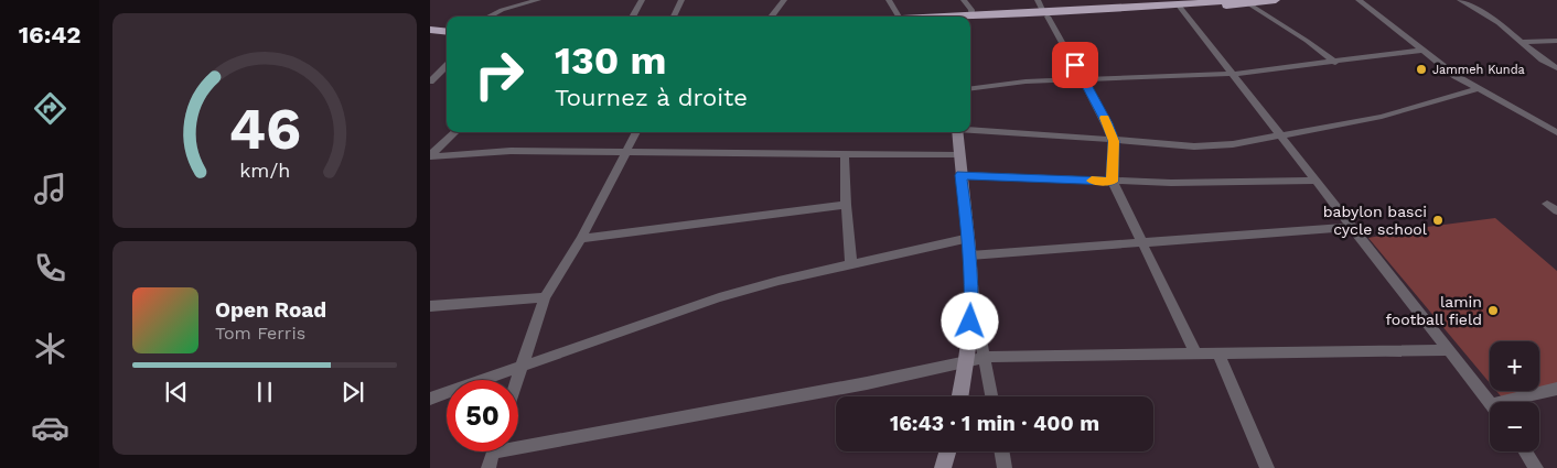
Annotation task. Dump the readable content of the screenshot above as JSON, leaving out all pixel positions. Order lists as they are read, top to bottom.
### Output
{
  "places": ["Jammeh Kunda", "babylon basci cycle school", "lamin football field"],
  "page": {
    "tabs": "16:42",
    "turn": ["130 m", "Tournez à droite"],
    "song": ["Open Road", "Tom Ferris"],
    "map_buttons": ["+", "−"],
    "limit": "50",
    "trip": "16:43 · 1 min · 400 m",
    "gauge": ["46", "km/h"]
  }
}
